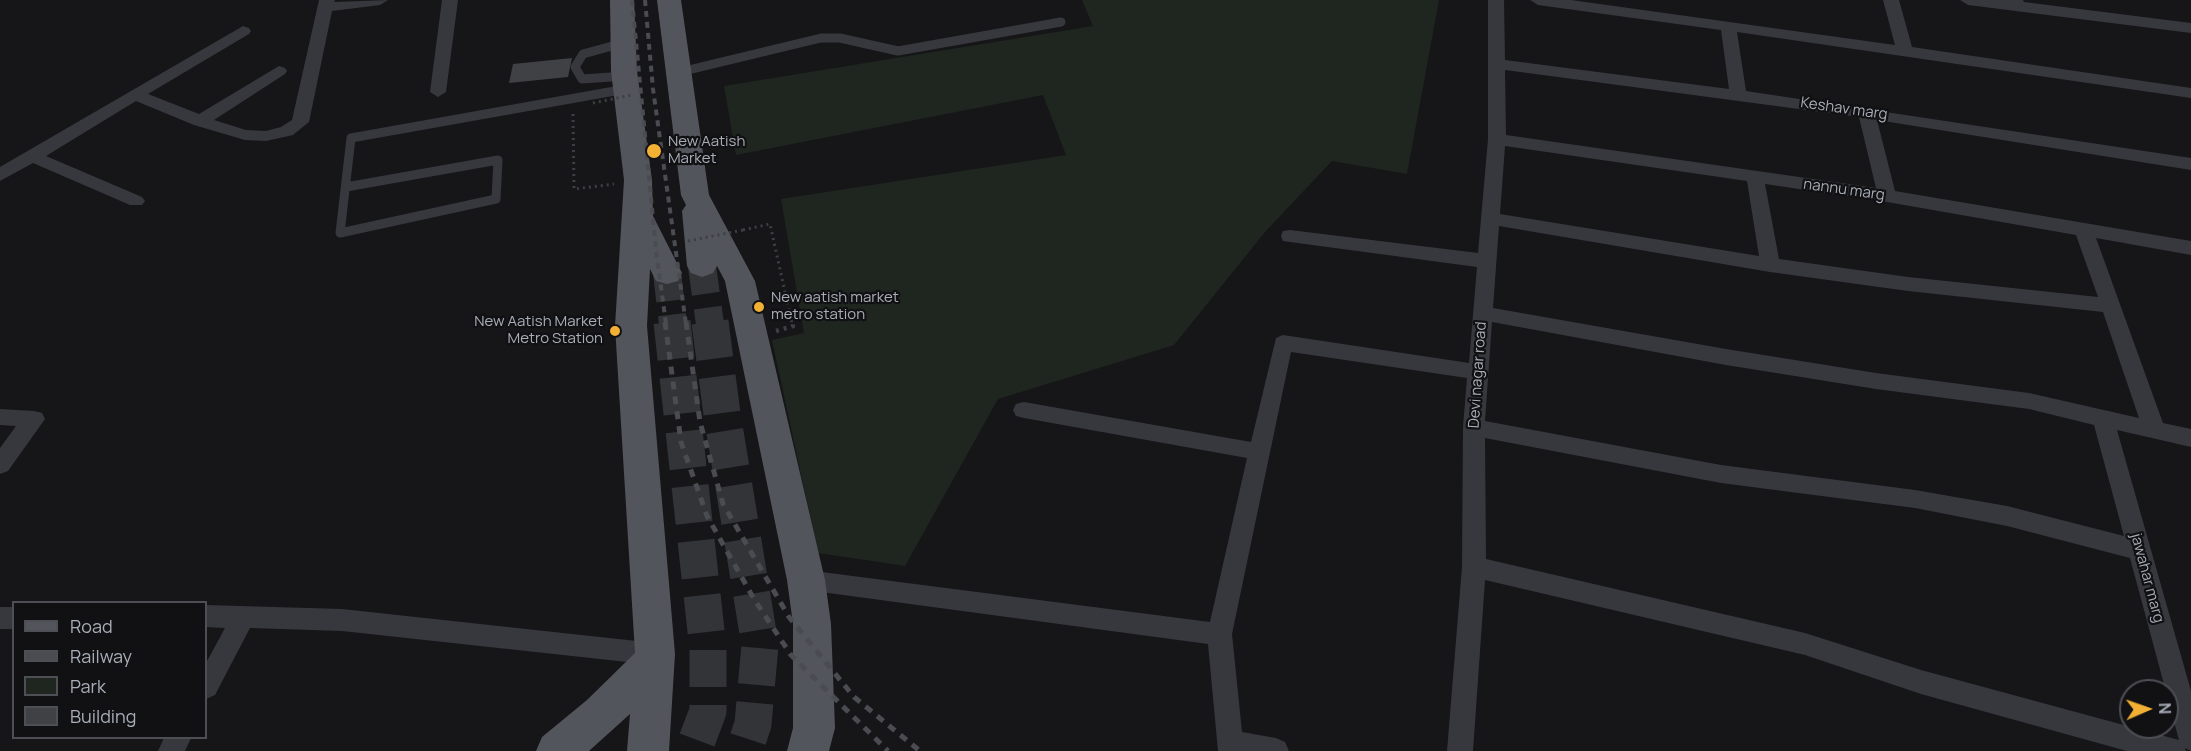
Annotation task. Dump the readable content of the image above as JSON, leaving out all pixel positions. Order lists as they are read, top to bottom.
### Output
{
  "streets": {
    "street": [
      "Keshav marg",
      "nannu marg",
      "Devi nagar road",
      "jawahar marg"
    ]
  },
  "crossings": [
    ["Keshav marg", "Devi nagar road"],
    ["nannu marg", "Devi nagar road"]
  ],
  "places": ["New Aatish Market", "New aatish market metro station", "New Aatish Market Metro Station"],
  "legend": [
    "Road",
    "Railway",
    "Park",
    "Building"
  ],
  "north": "right"
}
